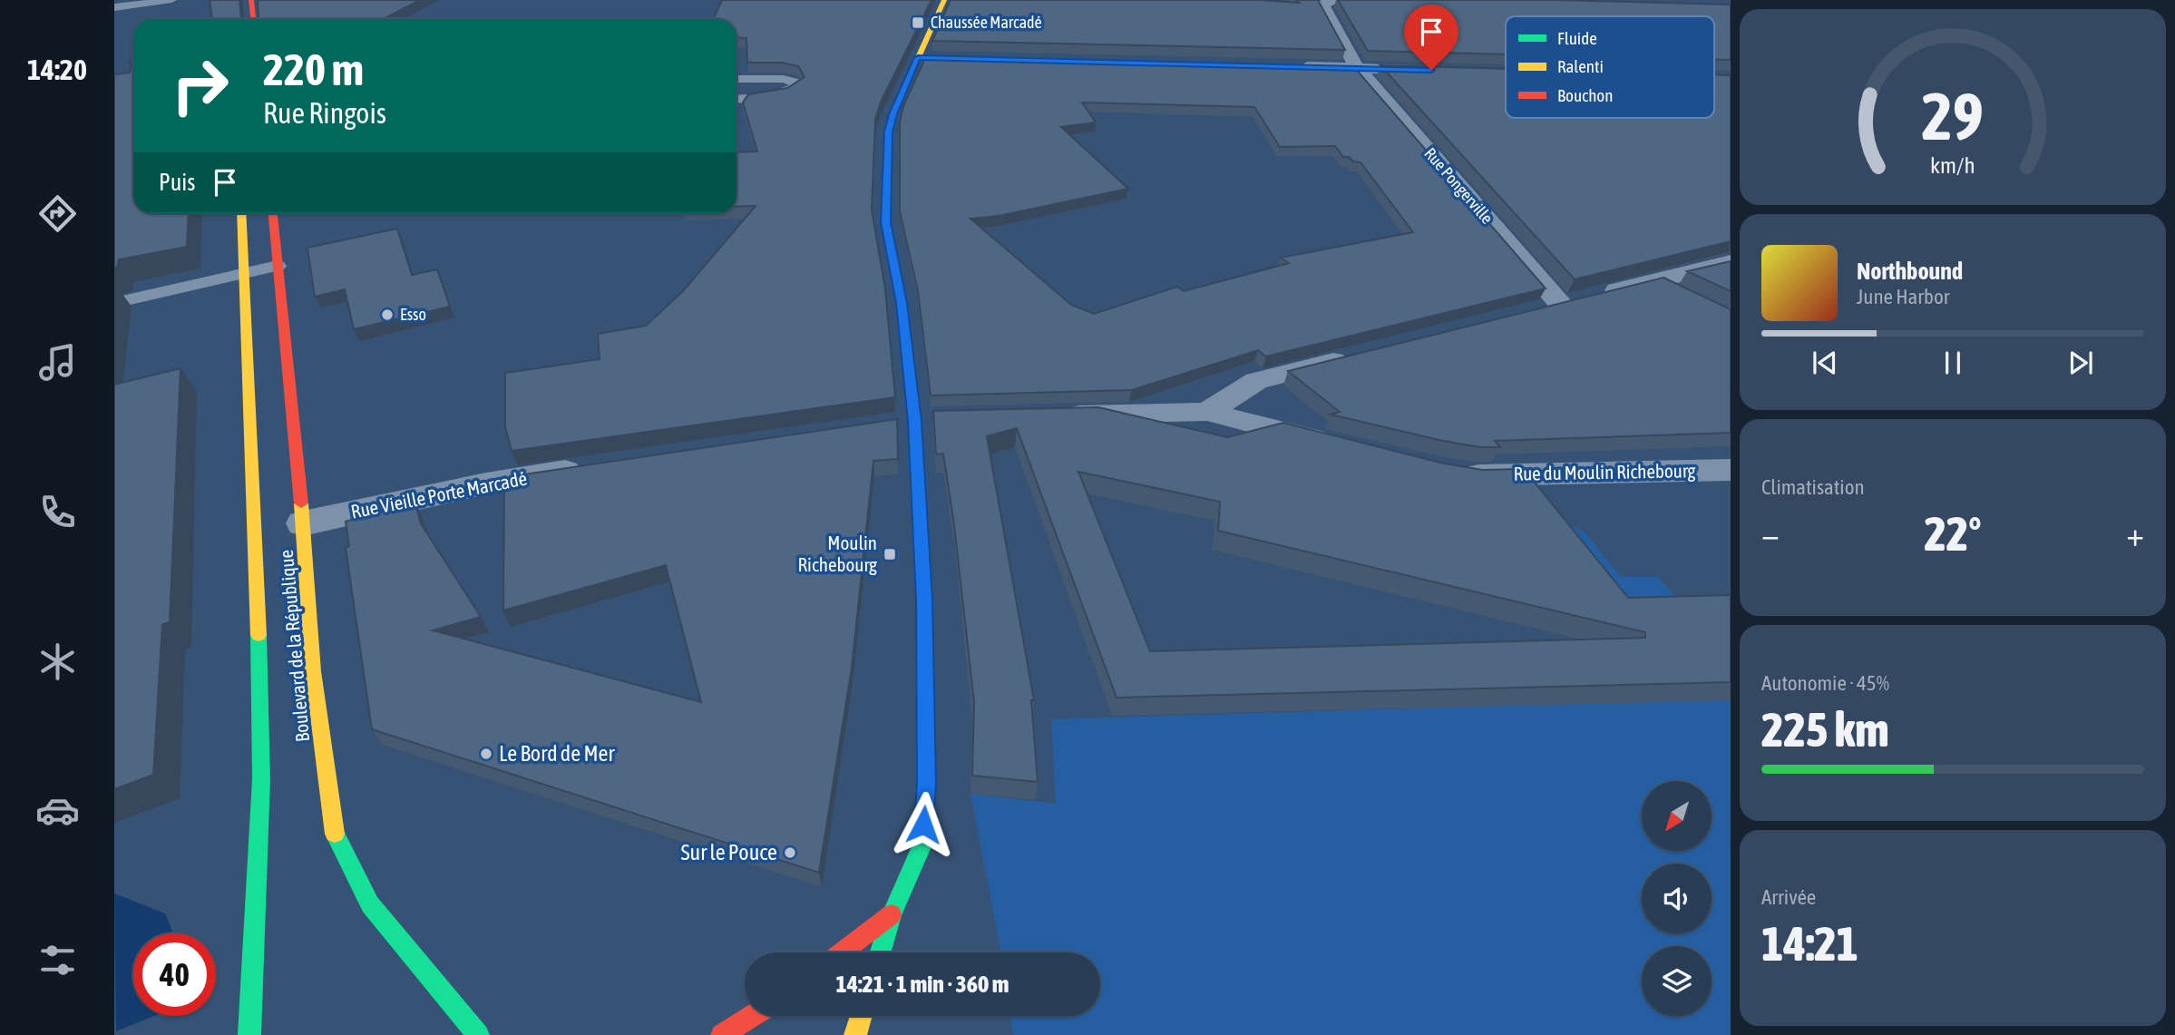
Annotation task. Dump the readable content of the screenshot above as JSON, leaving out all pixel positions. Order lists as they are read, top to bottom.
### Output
{
  "streets": {
    "main road": ["Boulevard de la République"],
    "street": ["Rue Pongerville", "Rue du Moulin Richebourg", "Rue Vieille Porte Marcadé"]
  },
  "crossings": [
    ["Rue Vieille Porte Marcadé", "Boulevard de la République"]
  ],
  "places": {
    "transit": ["Chaussée Marcadé", "Moulin Richebourg"],
    "other": ["Esso", "Le Bord de Mer", "Sur le Pouce"]
  },
  "legend": ["Fluide", "Ralenti", "Bouchon"],
  "north": "bottom left",
  "page": {
    "tabs": "14:20",
    "turn": ["220 m", "Rue Ringois"],
    "then": "Puis",
    "song": ["Northbound", "June Harbor"],
    "tile": [
      "Climatisation",
      ["Autonomie · 45%", "225 km"],
      ["Arrivée", "14:21"]
    ],
    "heat": ["−", "22°", "+"],
    "limit": "40",
    "trip": "14:21 · 1 min · 360 m",
    "gauge": ["29", "km/h"]
  }
}
